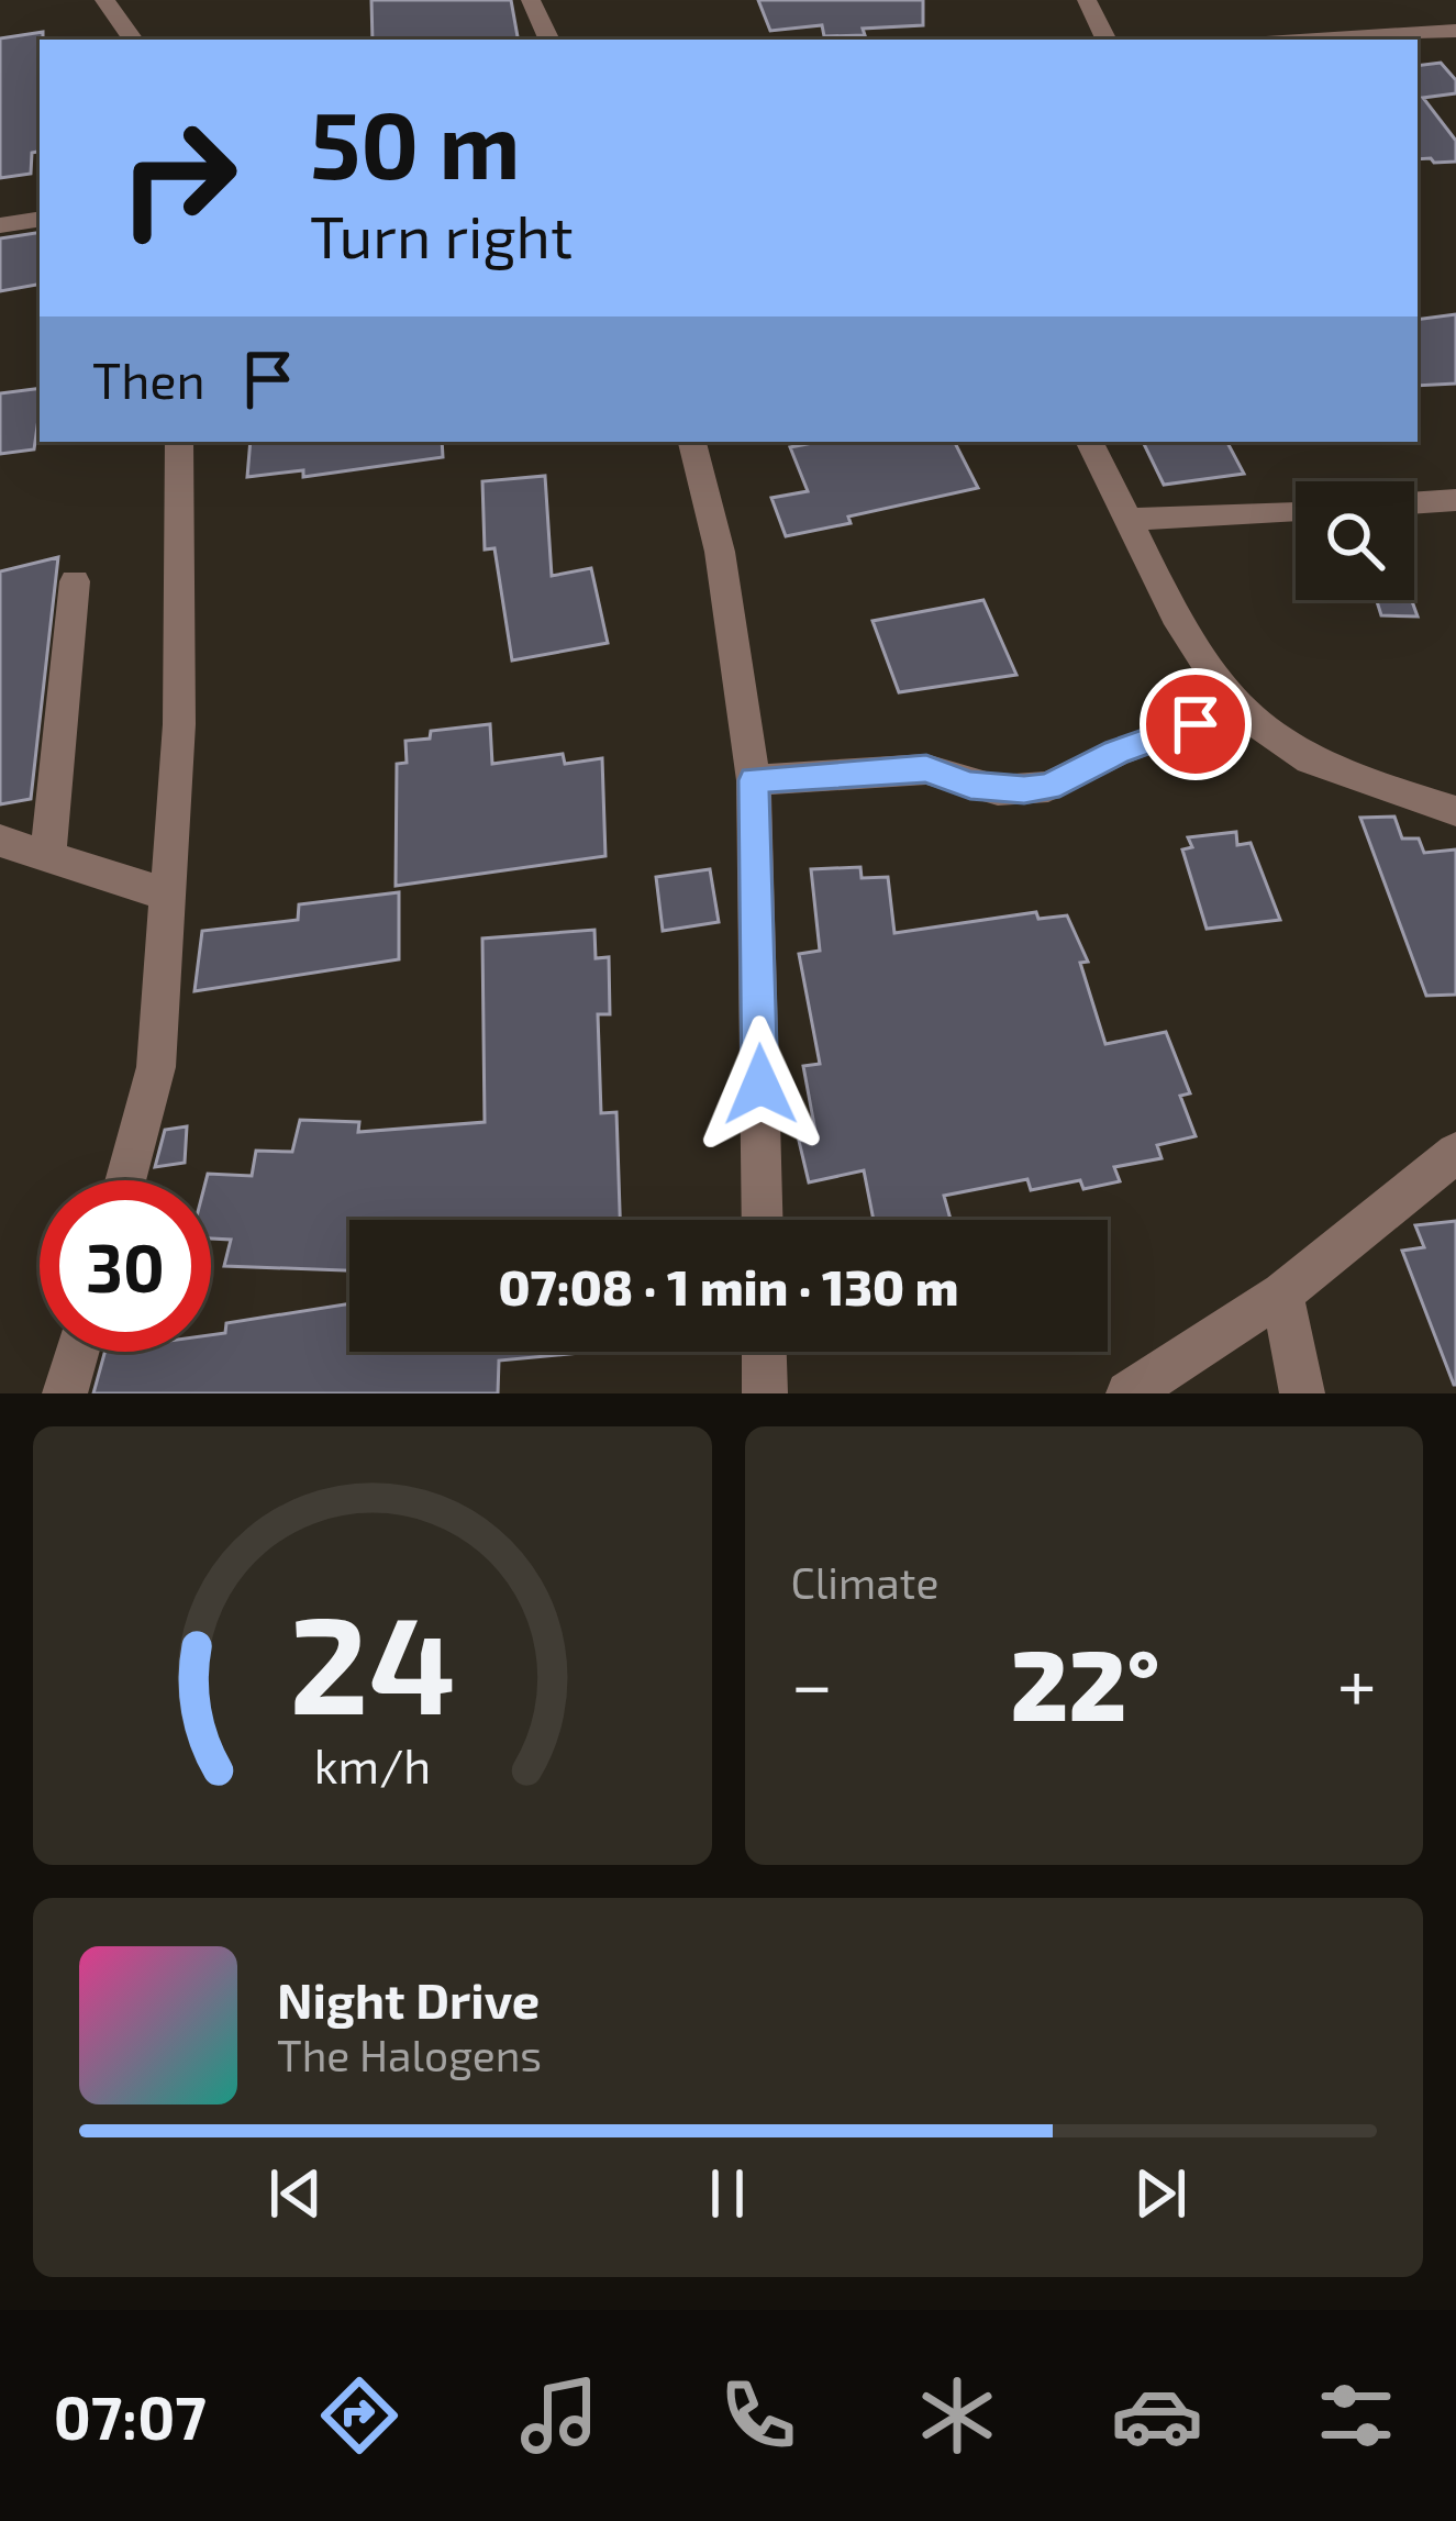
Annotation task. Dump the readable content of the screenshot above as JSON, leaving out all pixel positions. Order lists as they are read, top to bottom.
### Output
{
  "page": {
    "turn": ["50 m", "Turn right"],
    "then": "Then",
    "limit": "30",
    "trip": "07:08 · 1 min · 130 m",
    "tile": "Climate",
    "heat": ["−", "22°", "+"],
    "song": ["Night Drive", "The Halogens"],
    "tabs": "07:07",
    "gauge": ["24", "km/h"]
  }
}
